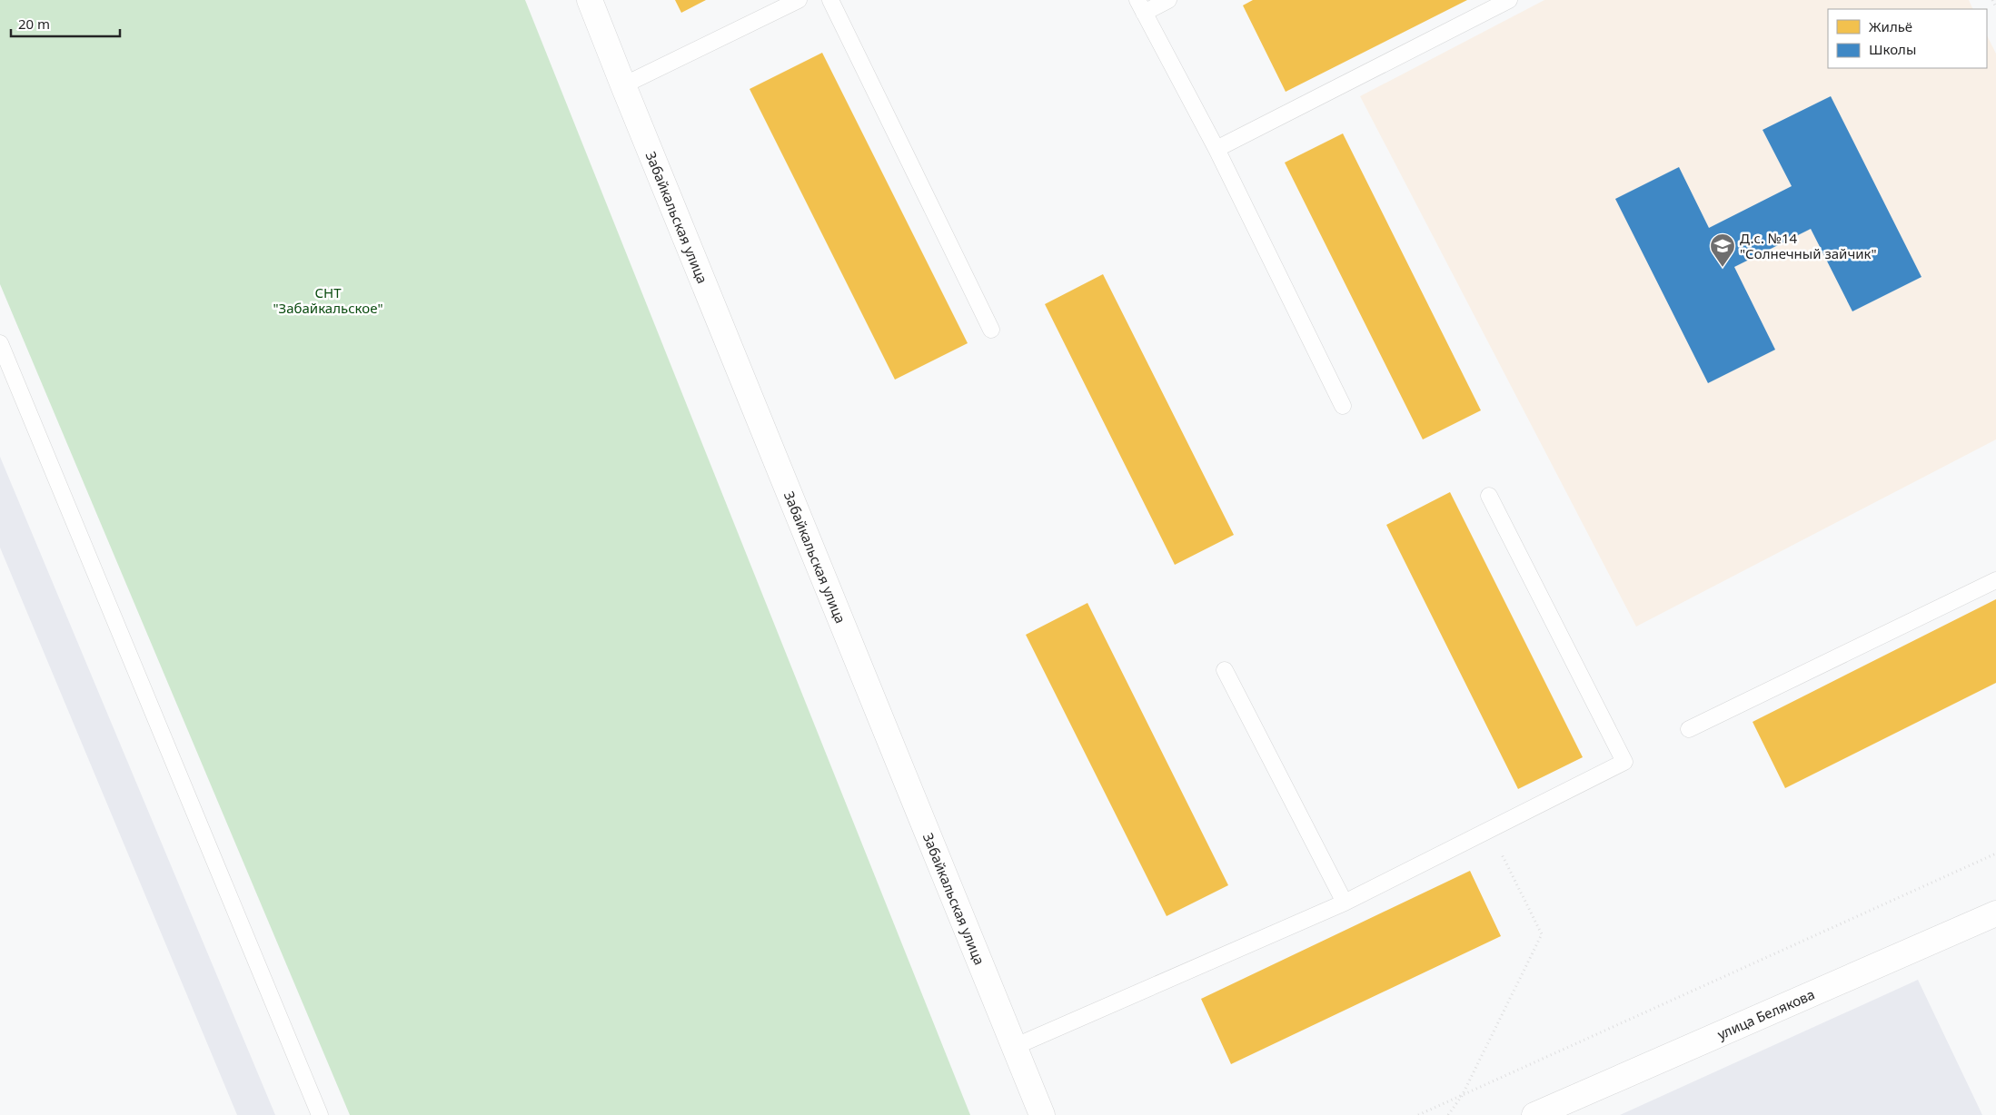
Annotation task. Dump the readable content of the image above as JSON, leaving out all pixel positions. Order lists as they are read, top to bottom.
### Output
{
  "streets": {
    "street": ["Забайкальская улица", "улица Белякова"]
  },
  "parks": ["СНТ \"Забайкальское\""],
  "places": {
    "school or university": ["Д.с. №14 \"Солнечный зайчик\""]
  },
  "legend": ["Жильё", "Школы"],
  "scale_bar": "20 m"
}
